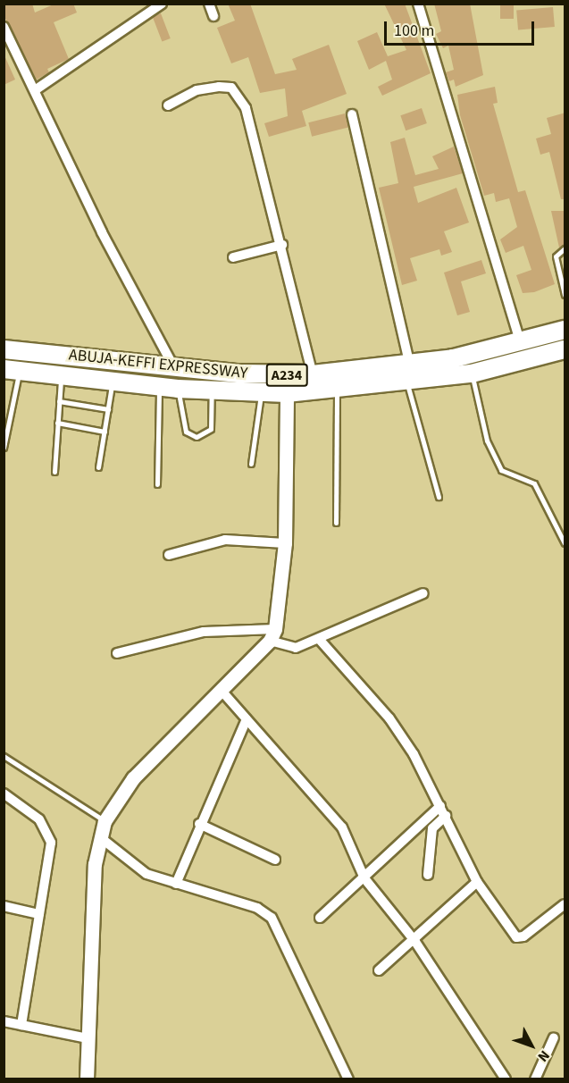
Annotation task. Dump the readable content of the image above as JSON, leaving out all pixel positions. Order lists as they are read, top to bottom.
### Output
{
  "streets": {
    "highway": ["ABUJA-KEFFI EXPRESSWAY", "A234"]
  },
  "scale_bar": "100 m",
  "north": "bottom right"
}
